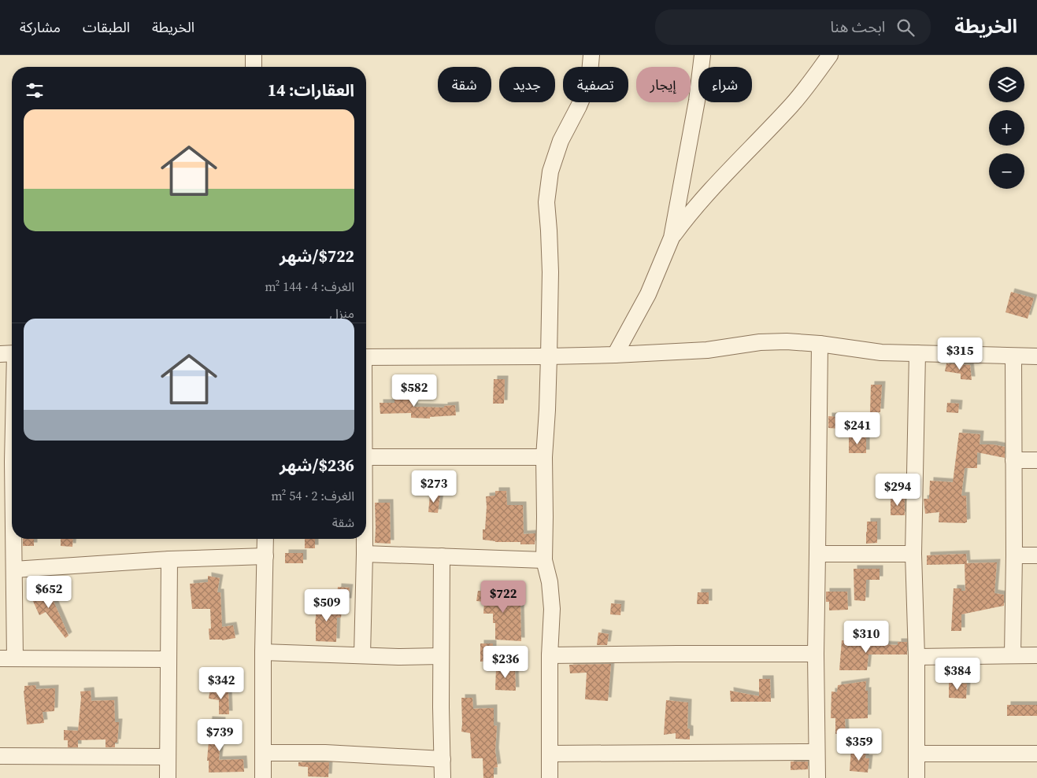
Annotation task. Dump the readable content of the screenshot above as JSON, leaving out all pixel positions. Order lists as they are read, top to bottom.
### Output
{
  "page": {
    "header": "الخريطة",
    "search": "ابحث هنا",
    "nav": ["الخريطة", "الطبقات", "مشاركة"],
    "map_buttons": ["+", "−"],
    "chip": [
      "شراء",
      "إيجار",
      "تصفية",
      "جديد",
      "شقة"
    ],
    "heading": "العقارات: 14",
    "list": [
      {
        "name": "$722/شهر",
        "note": "الغرف: 4 · 144 m² · منزل"
      },
      {
        "name": "$236/شهر",
        "note": "الغرف: 2 · 54 m² · شقة"
      }
    ],
    "price": [
      "$315",
      "$582",
      "$241",
      "$273",
      "$294",
      "$652",
      "$722",
      "$509",
      "$310",
      "$236",
      "$384",
      "$342",
      "$739",
      "$359"
    ]
  }
}
